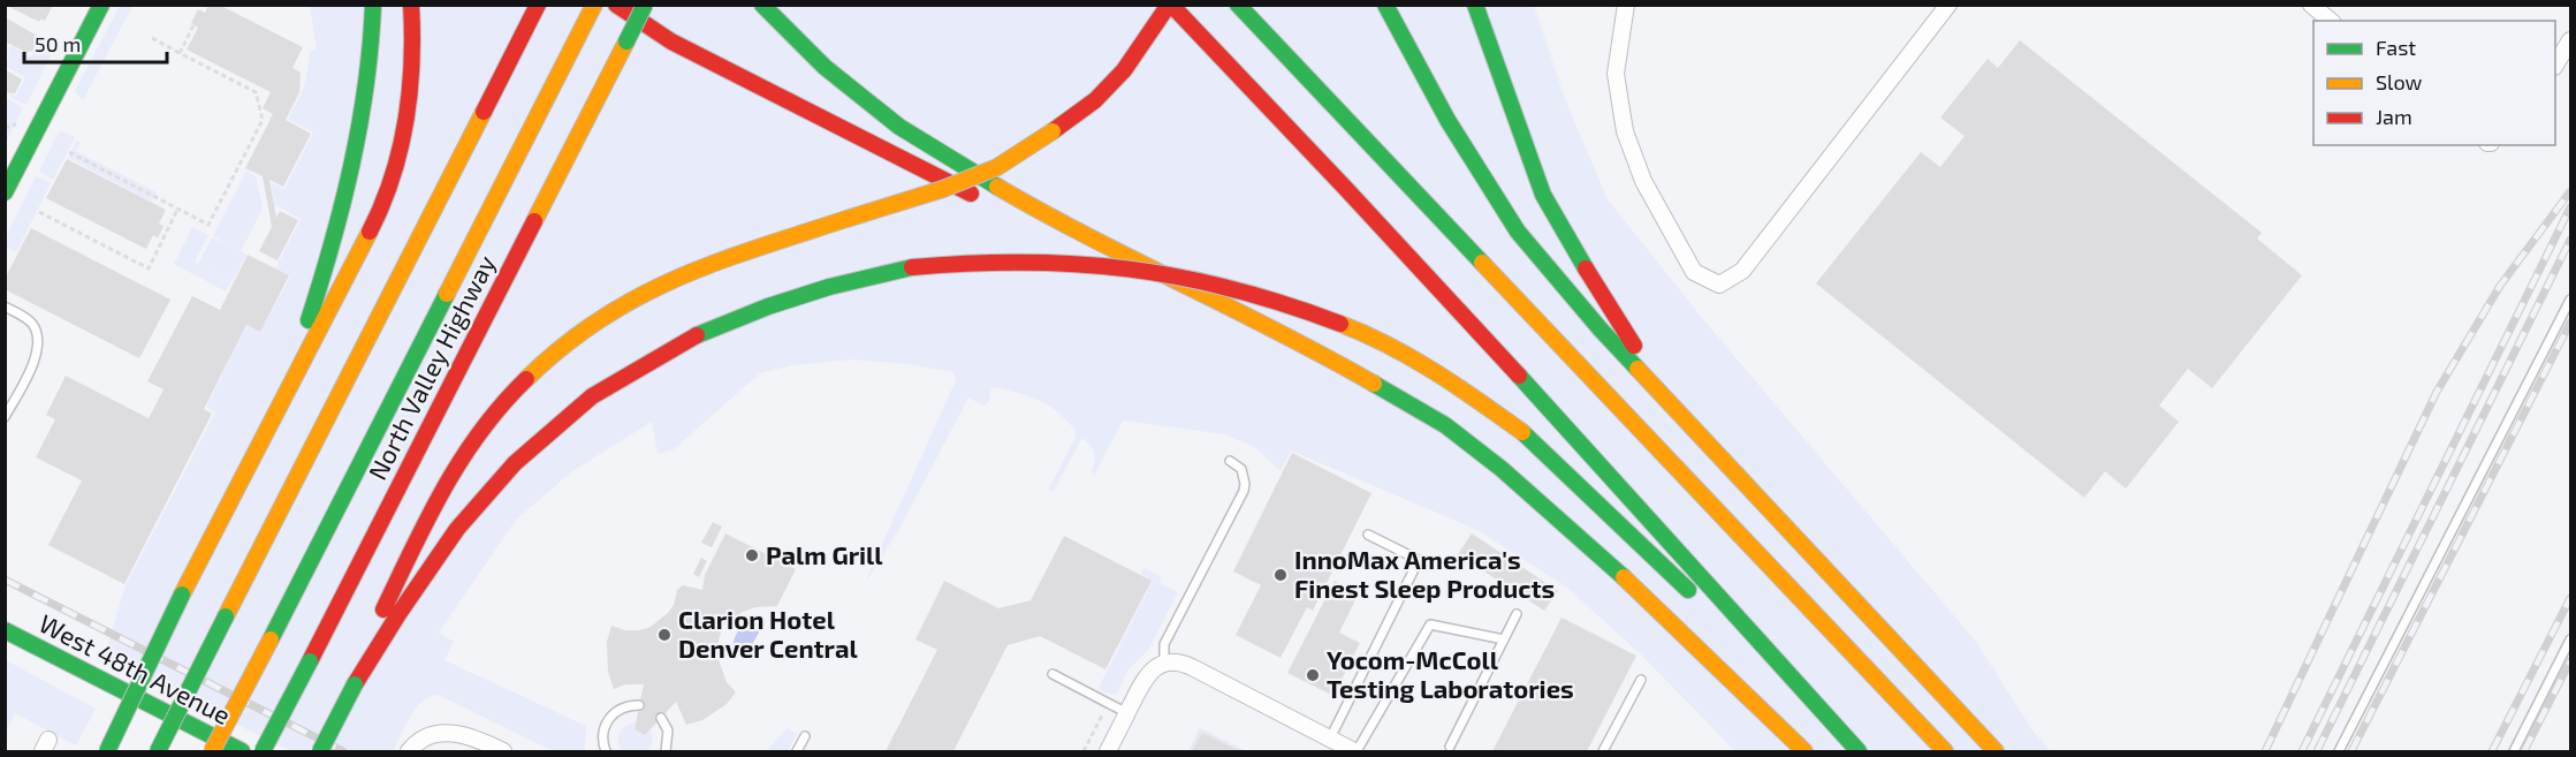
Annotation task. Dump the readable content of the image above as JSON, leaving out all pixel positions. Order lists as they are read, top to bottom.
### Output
{
  "streets": {
    "main road": ["North Valley Highway", "West 48th Avenue"]
  },
  "places": [
    "Palm Grill",
    "InnoMax America's Finest Sleep Products",
    "Clarion Hotel Denver Central",
    "Yocom-McColl Testing Laboratories"
  ],
  "legend": ["Fast", "Slow", "Jam"],
  "scale_bar": "50 m"
}
